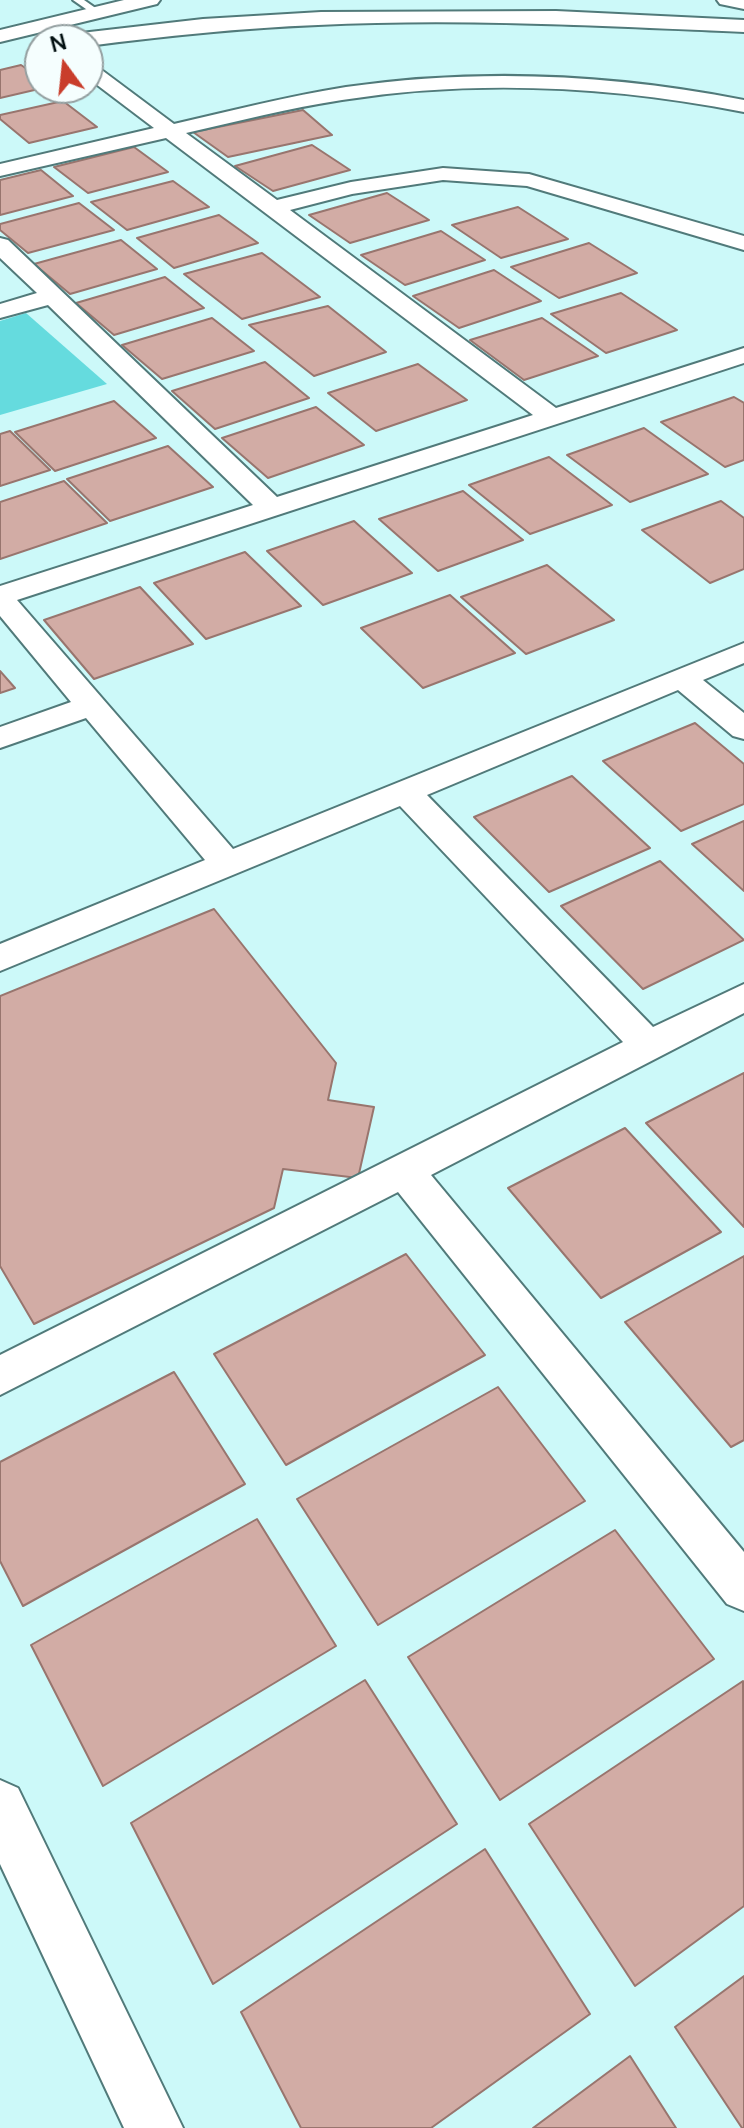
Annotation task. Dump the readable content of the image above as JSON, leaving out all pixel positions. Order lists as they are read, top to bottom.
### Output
{
  "north": "top"
}
